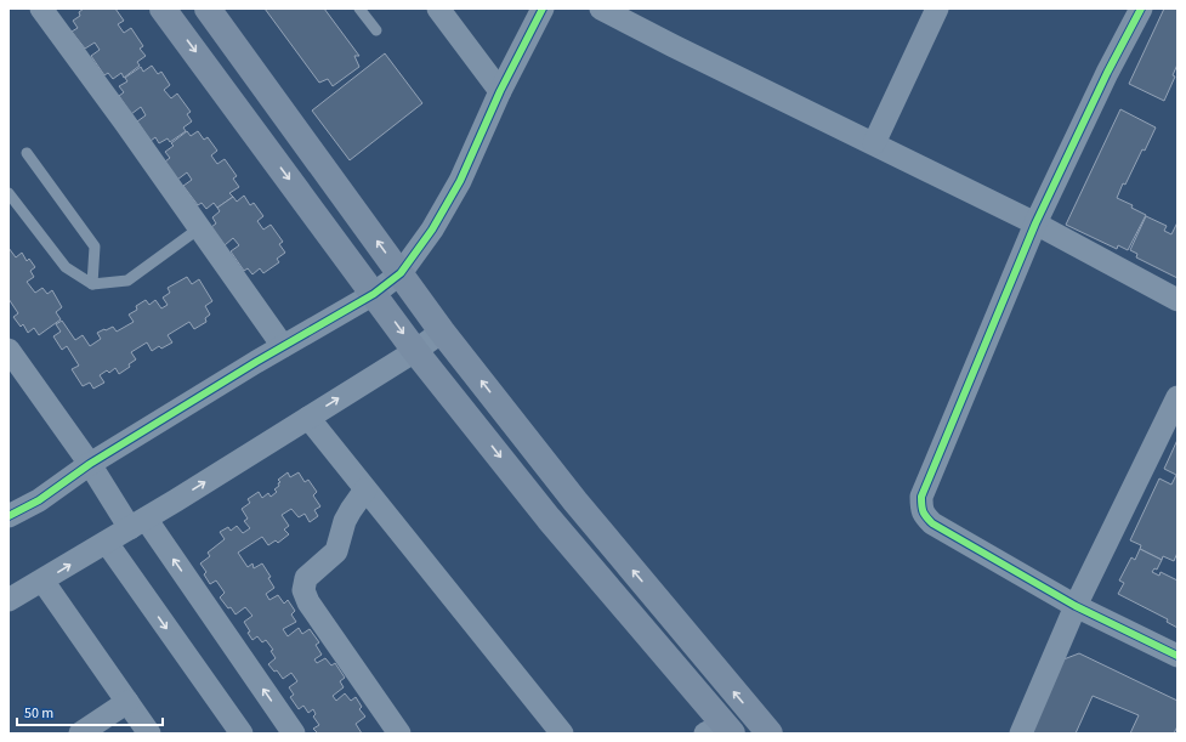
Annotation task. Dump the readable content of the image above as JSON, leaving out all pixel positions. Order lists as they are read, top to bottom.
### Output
{
  "scale_bar": "50 m"
}
